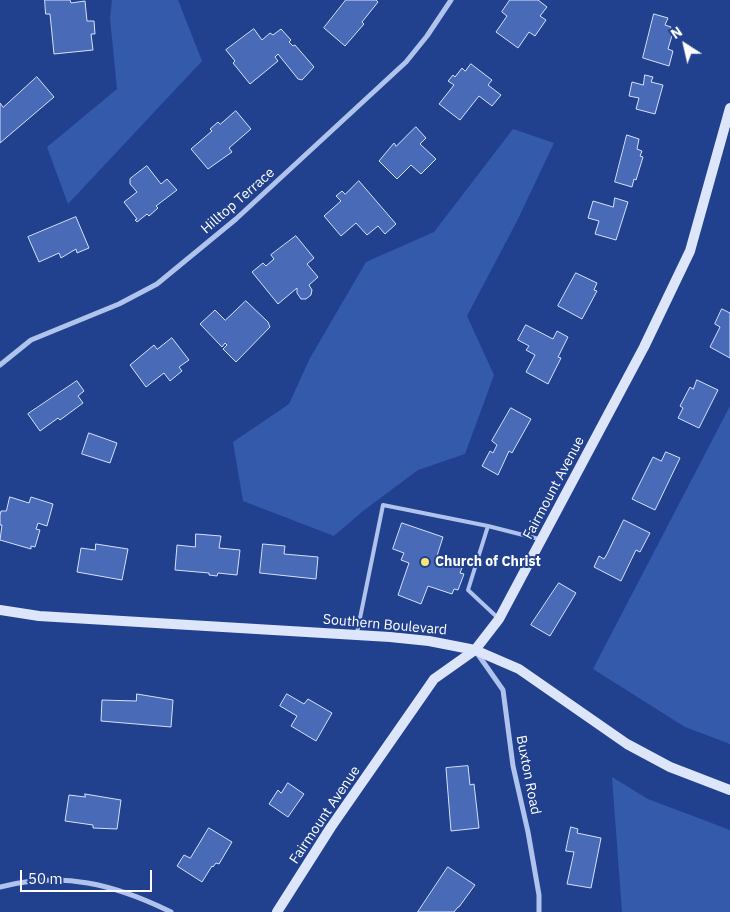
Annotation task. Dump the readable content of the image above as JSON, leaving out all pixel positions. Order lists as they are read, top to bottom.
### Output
{
  "streets": {
    "main road": ["Fairmount Avenue", "Southern Boulevard"],
    "street": ["Hilltop Terrace", "Buxton Road"]
  },
  "crossings": [
    ["Fairmount Avenue", "Southern Boulevard"],
    ["Fairmount Avenue", "Buxton Road"],
    ["Southern Boulevard", "Buxton Road"]
  ],
  "places": ["Church of Christ"],
  "scale_bar": "50 m",
  "north": "top left"
}
